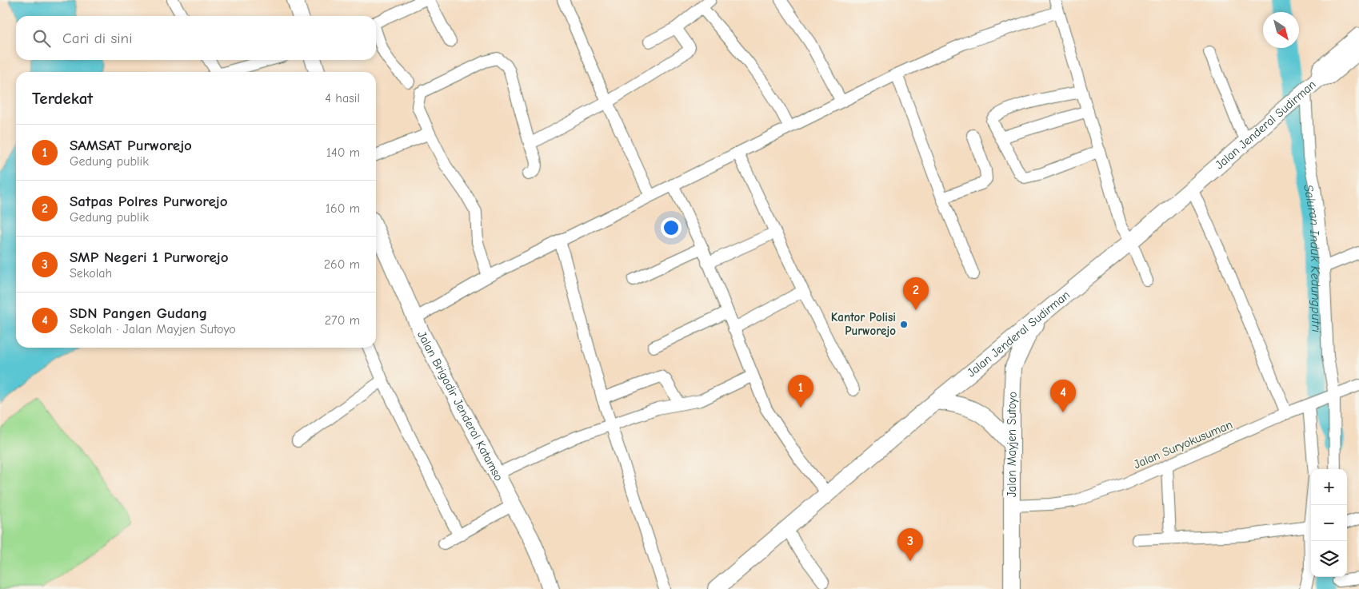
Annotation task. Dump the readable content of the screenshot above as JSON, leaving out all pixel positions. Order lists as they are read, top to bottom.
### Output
{
  "streets": {
    "main road": ["Jalan Jenderal Sudirman", "Jalan Brigadir Jenderal Katamso", "Jalan Mayjen Sutoyo"],
    "street": ["Jalan Suryokusuman"]
  },
  "crossings": [
    ["Jalan Jenderal Sudirman", "Jalan Mayjen Sutoyo"],
    ["Jalan Mayjen Sutoyo", "Jalan Suryokusuman"]
  ],
  "water": ["Saluran Induk Kedungputri"],
  "places": ["Kantor Polisi Purworejo"],
  "north": "bottom right",
  "page": {
    "search": "Cari di sini",
    "heading": ["Terdekat", "4 hasil"],
    "list": [
      {
        "mark": "1",
        "name": "SAMSAT Purworejo",
        "note": "Gedung publik",
        "value": "140 m"
      },
      {
        "mark": "2",
        "name": "Satpas Polres Purworejo",
        "note": "Gedung publik",
        "value": "160 m"
      },
      {
        "mark": "3",
        "name": "SMP Negeri 1 Purworejo",
        "note": "Sekolah",
        "value": "260 m"
      },
      {
        "mark": "4",
        "name": "SDN Pangen Gudang",
        "note": "Sekolah · Jalan Mayjen Sutoyo",
        "value": "270 m"
      }
    ],
    "pins": [
      "2",
      "1",
      "4",
      "3"
    ],
    "map_buttons": ["+", "−"]
  }
}
